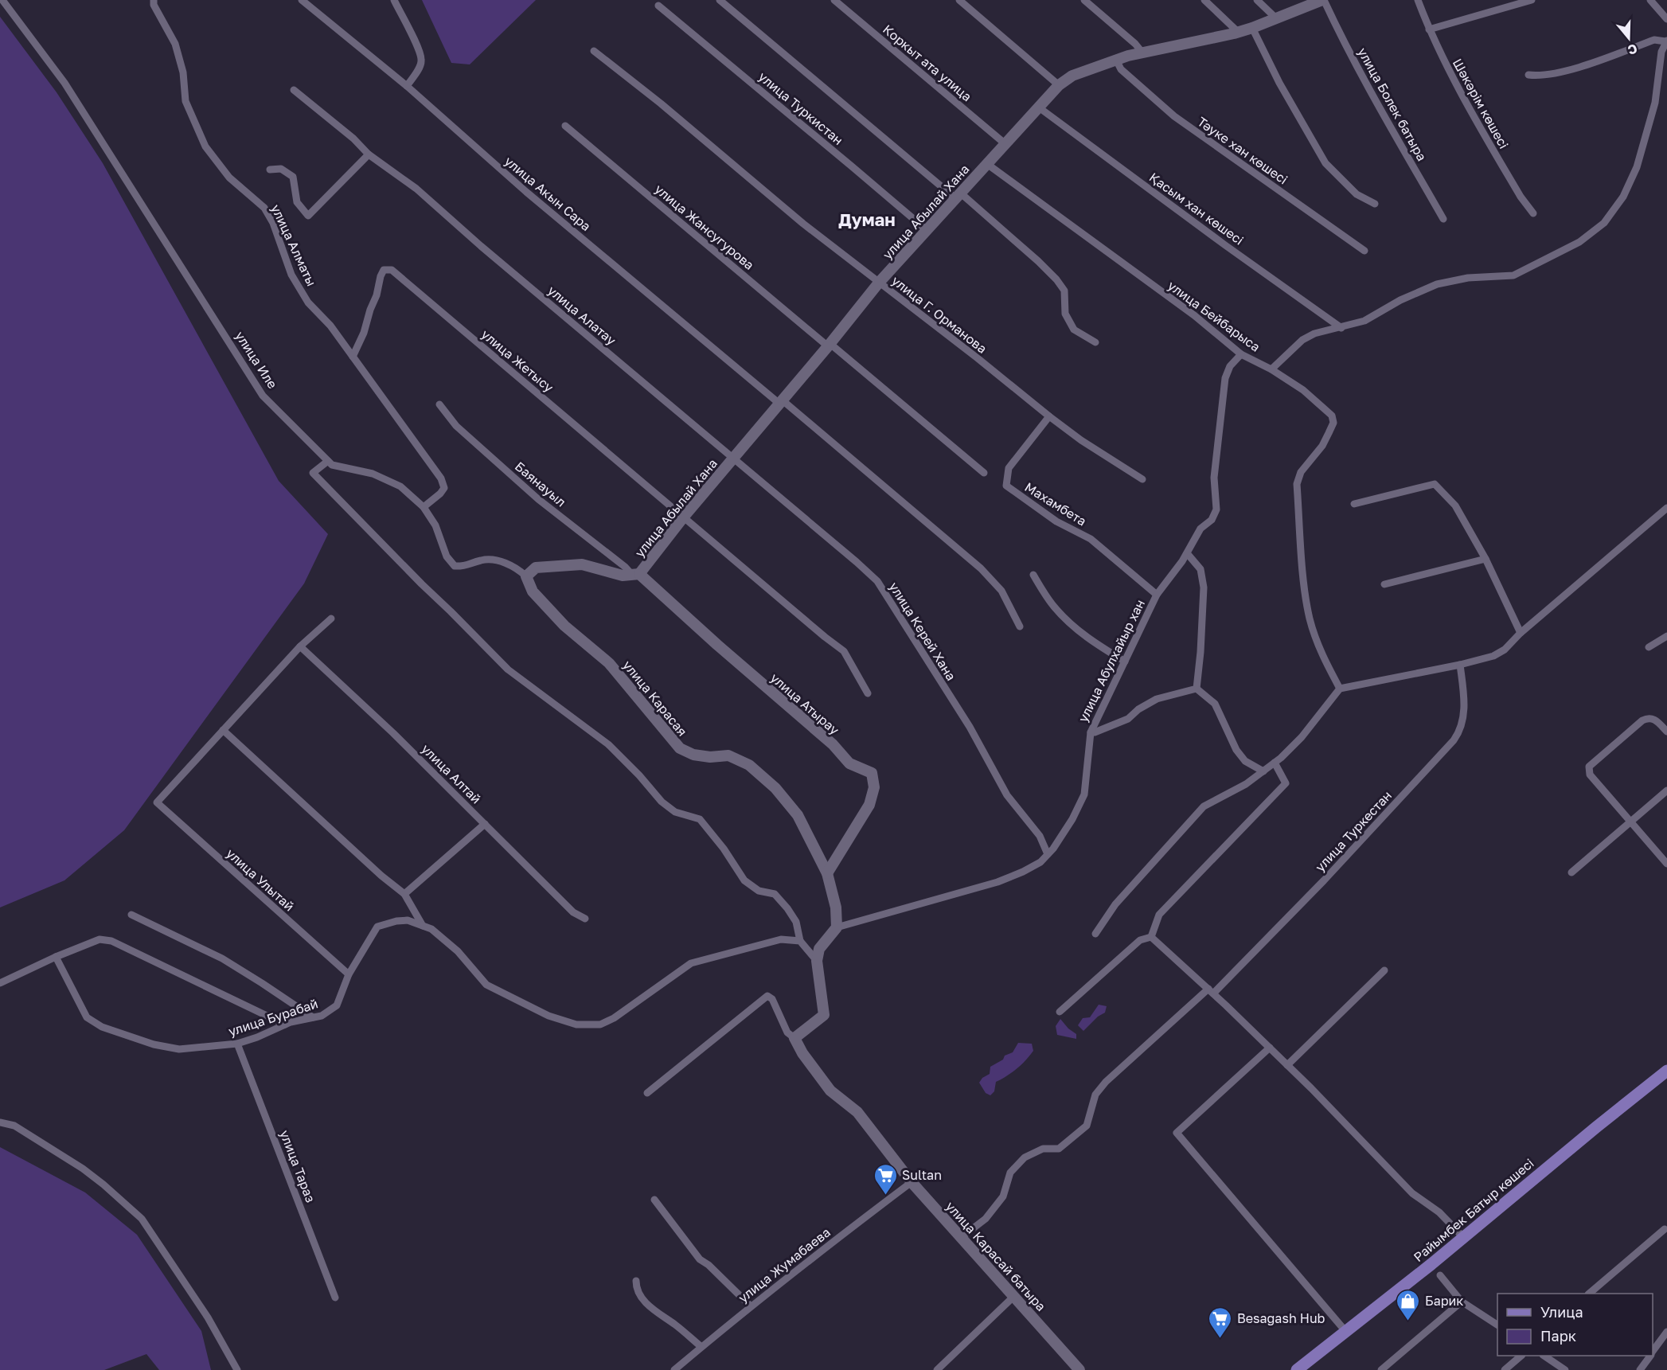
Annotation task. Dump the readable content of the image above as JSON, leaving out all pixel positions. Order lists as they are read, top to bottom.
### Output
{
  "streets": {
    "main road": ["Райымбек Батыр көшесі"],
    "street": [
      "Коркыт ата улица",
      "Шәкәрім көшесі",
      "улица Болек батыра",
      "улица Туркистан",
      "Тәуке хан көшесі",
      "улица Акын Сара",
      "Қасым хан көшесі",
      "улица Абылай Хана",
      "улица Жансугурова",
      "улица Алматы",
      "улица Г. Орманова",
      "улица Алатау",
      "улица Бейбарыса",
      "улица Иле",
      "улица Жетысу",
      "Баянауыл",
      "Махамбета",
      "улица Керей Хана",
      "улица Абулхайыр хан",
      "улица Карасая",
      "улица Атырау",
      "улица Алтай",
      "улица Туркестан",
      "улица Улытай",
      "улица Бурабай",
      "улица Тараз",
      "улица Карасай батыра",
      "улица Жумабаева"
    ]
  },
  "crossings": [
    ["Коркыт ата улица", "улица Абылай Хана"],
    ["улица Болек батыра", "улица Абылай Хана"],
    ["улица Туркистан", "улица Абылай Хана"],
    ["Тәуке хан көшесі", "улица Абылай Хана"],
    ["улица Акын Сара", "улица Абылай Хана"],
    ["Қасым хан көшесі", "улица Абылай Хана"],
    ["улица Абылай Хана", "улица Жансугурова"],
    ["улица Абылай Хана", "улица Г. Орманова"],
    ["улица Абылай Хана", "улица Алатау"],
    ["улица Абылай Хана", "улица Бейбарыса"],
    ["улица Абылай Хана", "улица Жетысу"],
    ["улица Абылай Хана", "Баянауыл"],
    ["улица Абылай Хана", "улица Керей Хана"],
    ["улица Абылай Хана", "улица Атырау"],
    ["улица Алматы", "улица Иле"],
    ["улица Алматы", "улица Жетысу"],
    ["улица Г. Орманова", "Махамбета"],
    ["улица Алатау", "улица Керей Хана"],
    ["улица Бейбарыса", "улица Абулхайыр хан"],
    ["улица Иле", "улица Карасая"],
    ["Баянауыл", "улица Атырау"],
    ["Махамбета", "улица Абулхайыр хан"],
    ["улица Керей Хана", "улица Абулхайыр хан"],
    ["улица Карасая", "улица Атырау"],
    ["улица Туркестан", "улица Карасай батыра"],
    ["улица Улытай", "улица Бурабай"],
    ["улица Бурабай", "улица Тараз"],
    ["улица Карасай батыра", "улица Жумабаева"]
  ],
  "districts": ["Думан"],
  "places": {
    "supermarket": ["Sultan", "Besagash Hub"],
    "shop": ["Барик"]
  },
  "legend": ["Улица", "Парк"],
  "north": "bottom"
}
